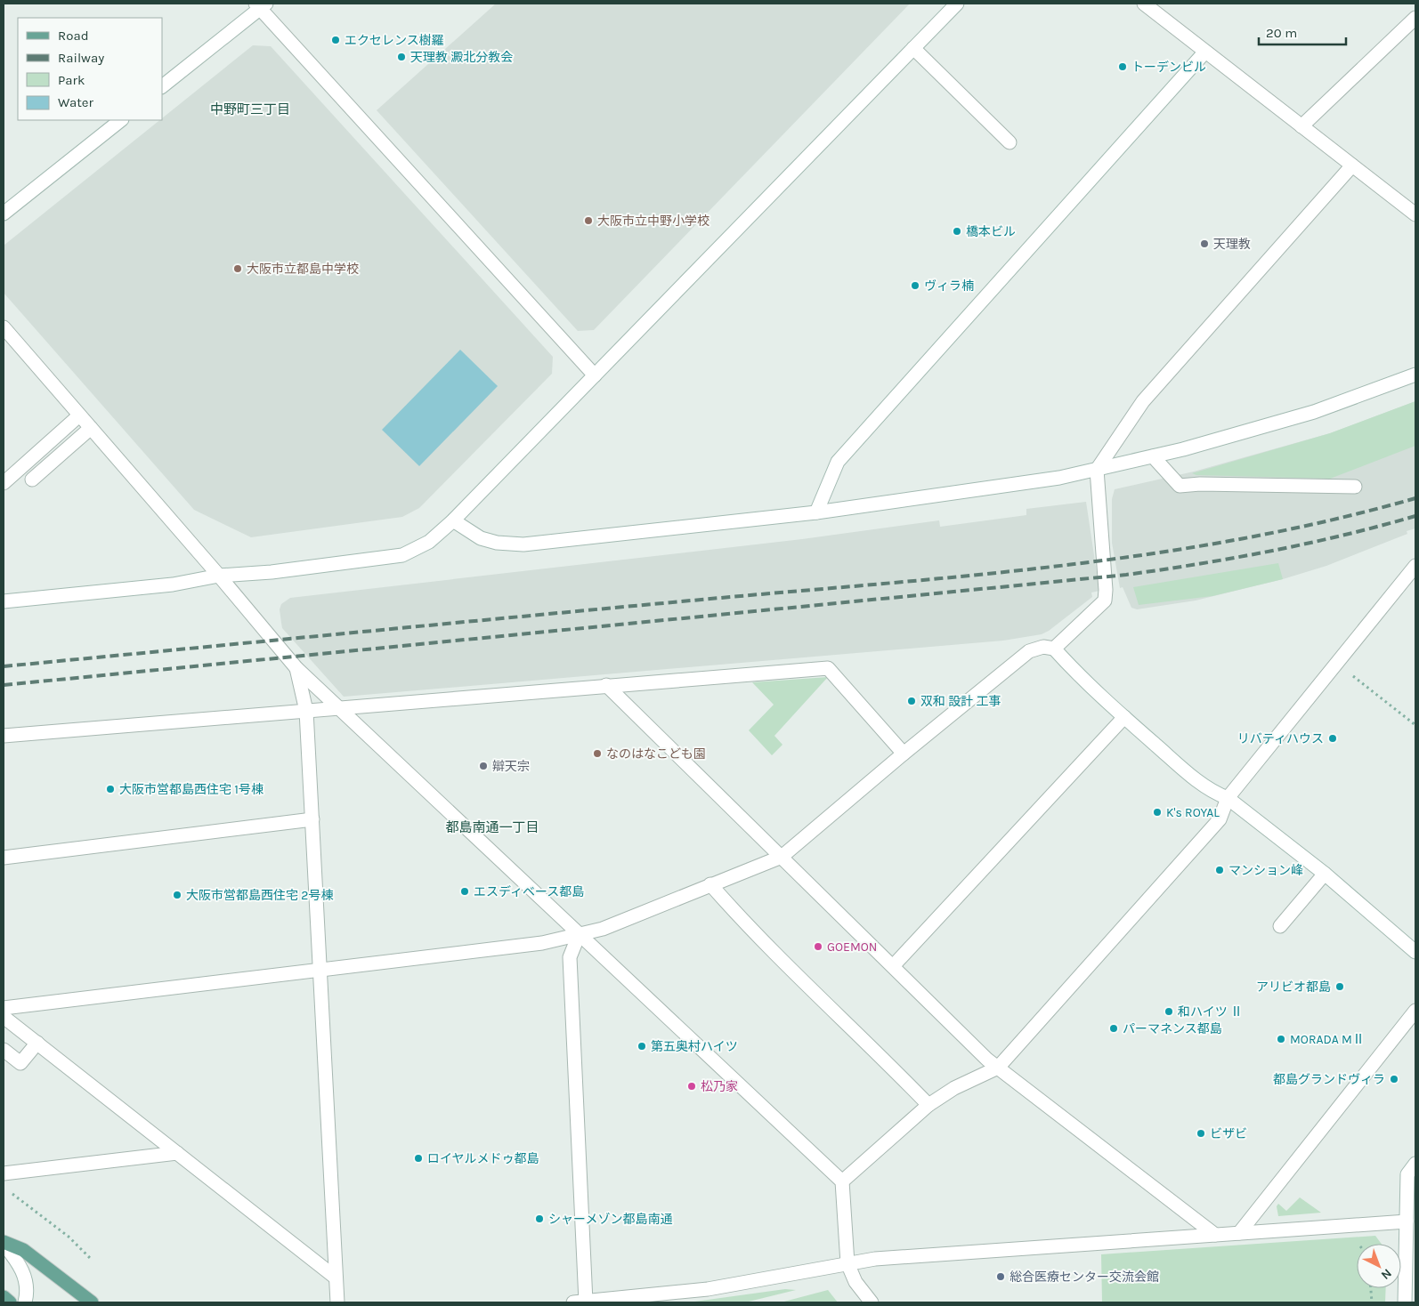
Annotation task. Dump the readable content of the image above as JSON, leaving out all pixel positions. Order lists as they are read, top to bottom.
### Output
{
  "districts": ["中野町三丁目", "都島南通一丁目"],
  "places": [
    "エクセレンス樹羅",
    "天理教 澱北分教会",
    "トーデンビル",
    "大阪市立中野小学校",
    "橋本ビル",
    "天理教",
    "大阪市立都島中学校",
    "ヴィラ楠",
    "双和 設計 工事",
    "リバティハウス",
    "なのはなこども園",
    "辯天宗",
    "大阪市営都島西住宅 1号棟",
    "K's ROYAL",
    "マンション峰",
    "エスディベース都島",
    "大阪市営都島西住宅 2号棟",
    "GOEMON",
    "アリビオ都島",
    "和ハイツ Ⅱ",
    "パーマネンス都島",
    "MORADA MⅡ",
    "第五奥村ハイツ",
    "都島グランドヴィラ",
    "松乃家",
    "ビザビ",
    "ロイヤルメドゥ都島",
    "シャーメゾン都島南通",
    "総合医療センター交流会館"
  ],
  "legend": [
    "Road",
    "Railway",
    "Park",
    "Water"
  ],
  "scale_bar": "20 m",
  "north": "bottom right"
}
